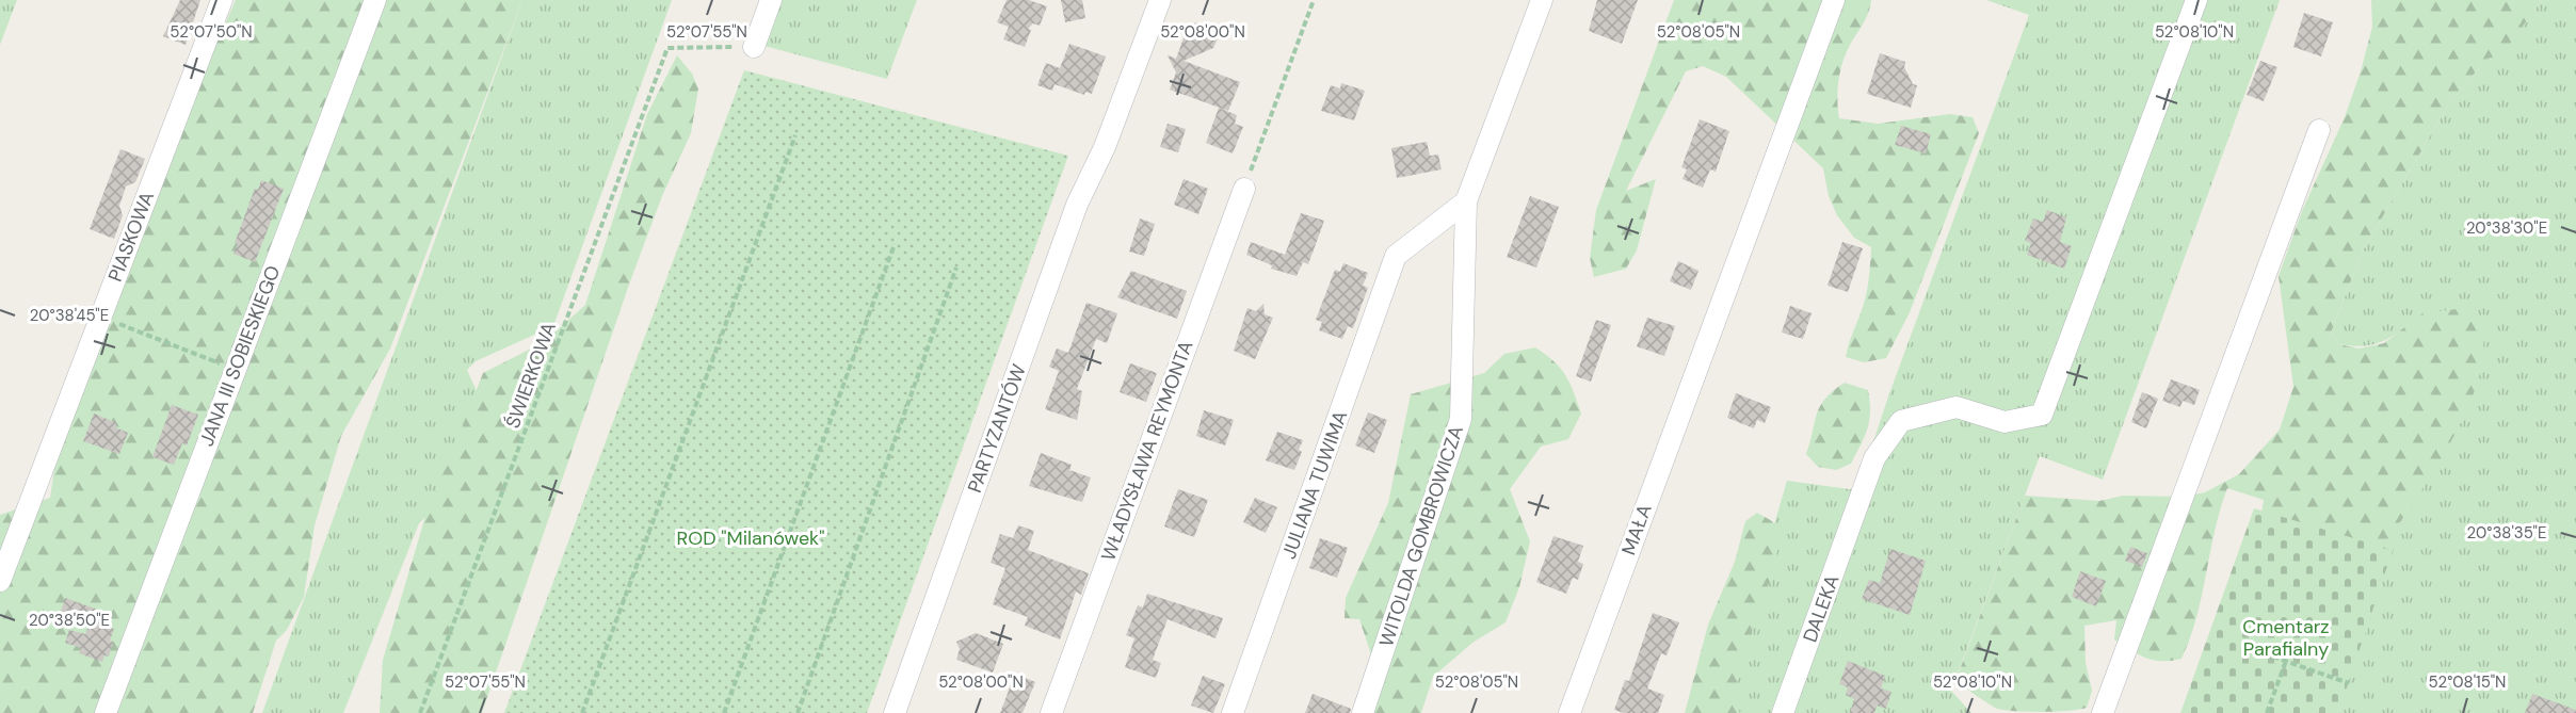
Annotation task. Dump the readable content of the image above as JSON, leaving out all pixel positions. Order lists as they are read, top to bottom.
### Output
{
  "streets": {
    "street": [
      "PIASKOWA",
      "JANA III SOBIESKIEGO",
      "PARTYZANTÓW",
      "WŁADYSŁAWA REYMONTA",
      "JULIANA TUWIMA",
      "MAŁA",
      "WITOLDA GOMBROWICZA",
      "DALEKA"
    ],
    "path": ["ŚWIERKOWA"]
  },
  "crossings": [
    ["JULIANA TUWIMA", "WITOLDA GOMBROWICZA"]
  ],
  "parks": ["ROD \"Milanówek\"", "Cmentarz Parafialny"],
  "coordinates": [
    "52°07'50\"N",
    "52°07'55\"N",
    "52°08'00\"N",
    "52°08'05\"N",
    "52°08'10\"N",
    "20°38'30\"E",
    "20°38'45\"E",
    "20°38'35\"E",
    "20°38'50\"E",
    "52°08'15\"N"
  ]
}
